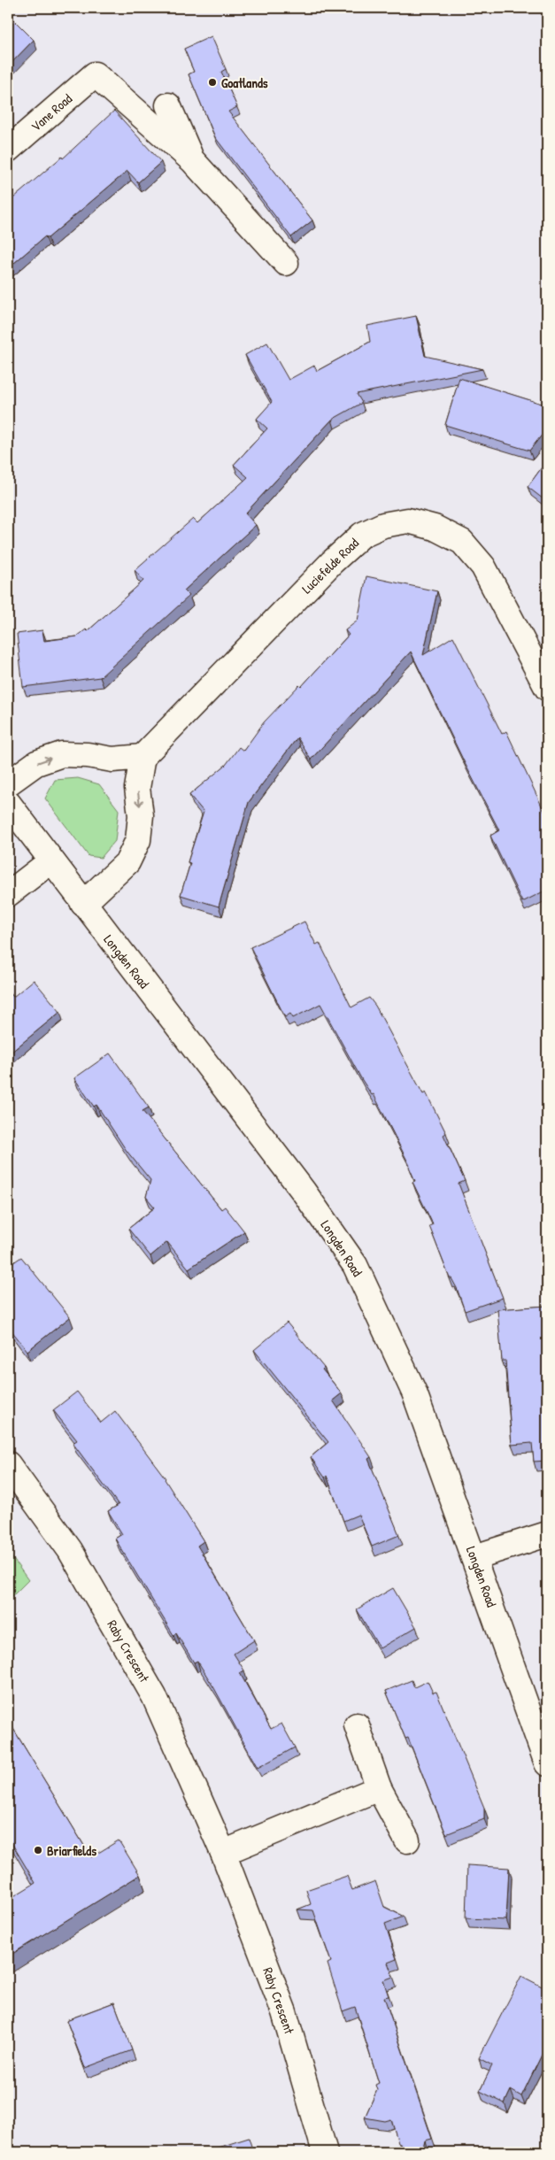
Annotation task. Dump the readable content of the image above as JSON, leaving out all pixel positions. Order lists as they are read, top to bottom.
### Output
{
  "streets": {
    "street": [
      "Vane Road",
      "Luciefelde Road",
      "Longden Road",
      "Raby Crescent"
    ]
  },
  "places": ["Goatlands", "Briarfields"]
}
